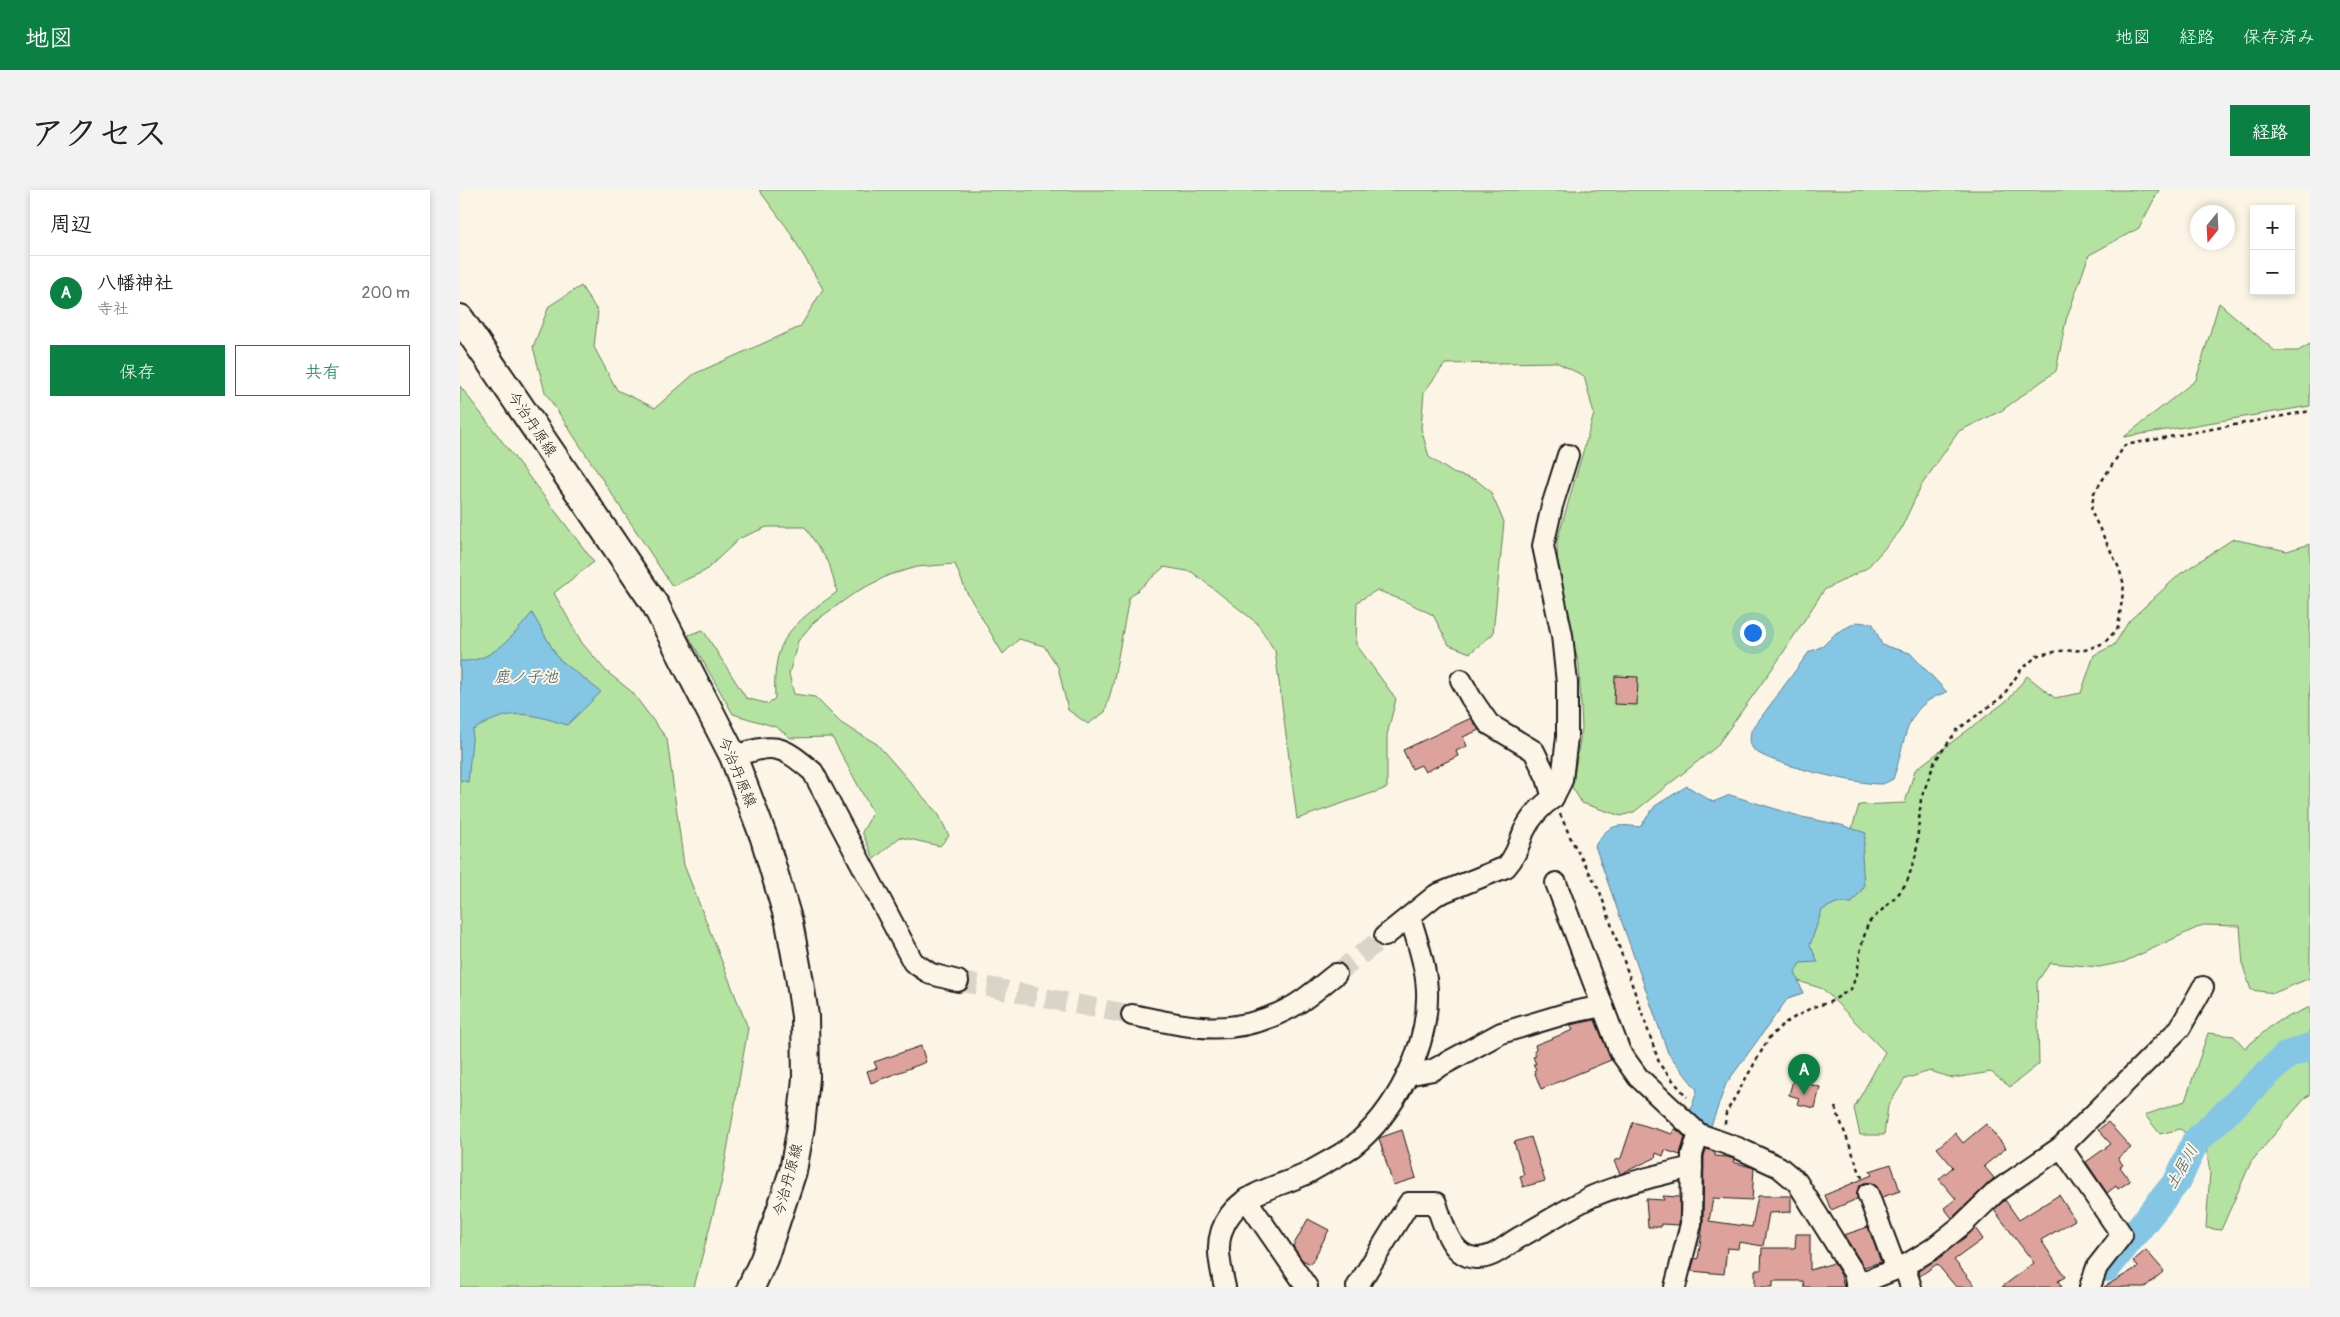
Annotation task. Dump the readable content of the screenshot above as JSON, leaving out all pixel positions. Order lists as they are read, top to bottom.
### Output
{
  "streets": {
    "main road": ["今治丹原線"]
  },
  "water": ["鹿ノ子池", "土居川"],
  "north": "bottom",
  "page": {
    "header": "地図",
    "nav": ["地図", "経路", "保存済み"],
    "title": "アクセス",
    "buttons": [
      "経路",
      ["保存", "共有"]
    ],
    "heading": "周辺",
    "map_buttons": ["+", "−"],
    "list": [
      {
        "mark": "A",
        "name": "八幡神社",
        "note": "寺社",
        "value": "200 m"
      }
    ],
    "pins": "A"
  }
}
